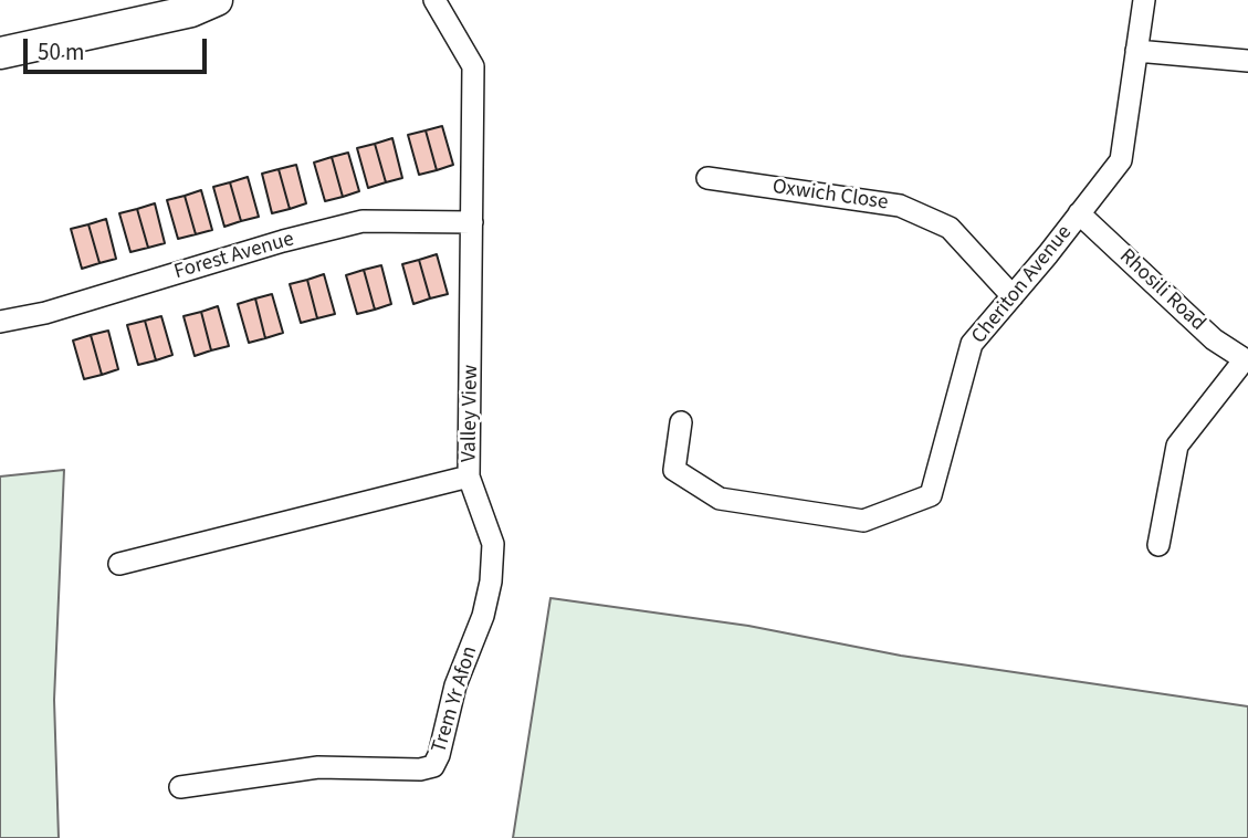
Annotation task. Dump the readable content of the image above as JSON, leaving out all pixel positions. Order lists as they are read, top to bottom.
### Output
{
  "streets": {
    "street": [
      "Oxwich Close",
      "Forest Avenue",
      "Cheriton Avenue",
      "Rhosili Road",
      "Valley View",
      "Trem Yr Afon"
    ]
  },
  "crossings": [
    ["Oxwich Close", "Cheriton Avenue"],
    ["Forest Avenue", "Valley View"],
    ["Cheriton Avenue", "Rhosili Road"],
    ["Valley View", "Trem Yr Afon"]
  ],
  "scale_bar": "50 m"
}
